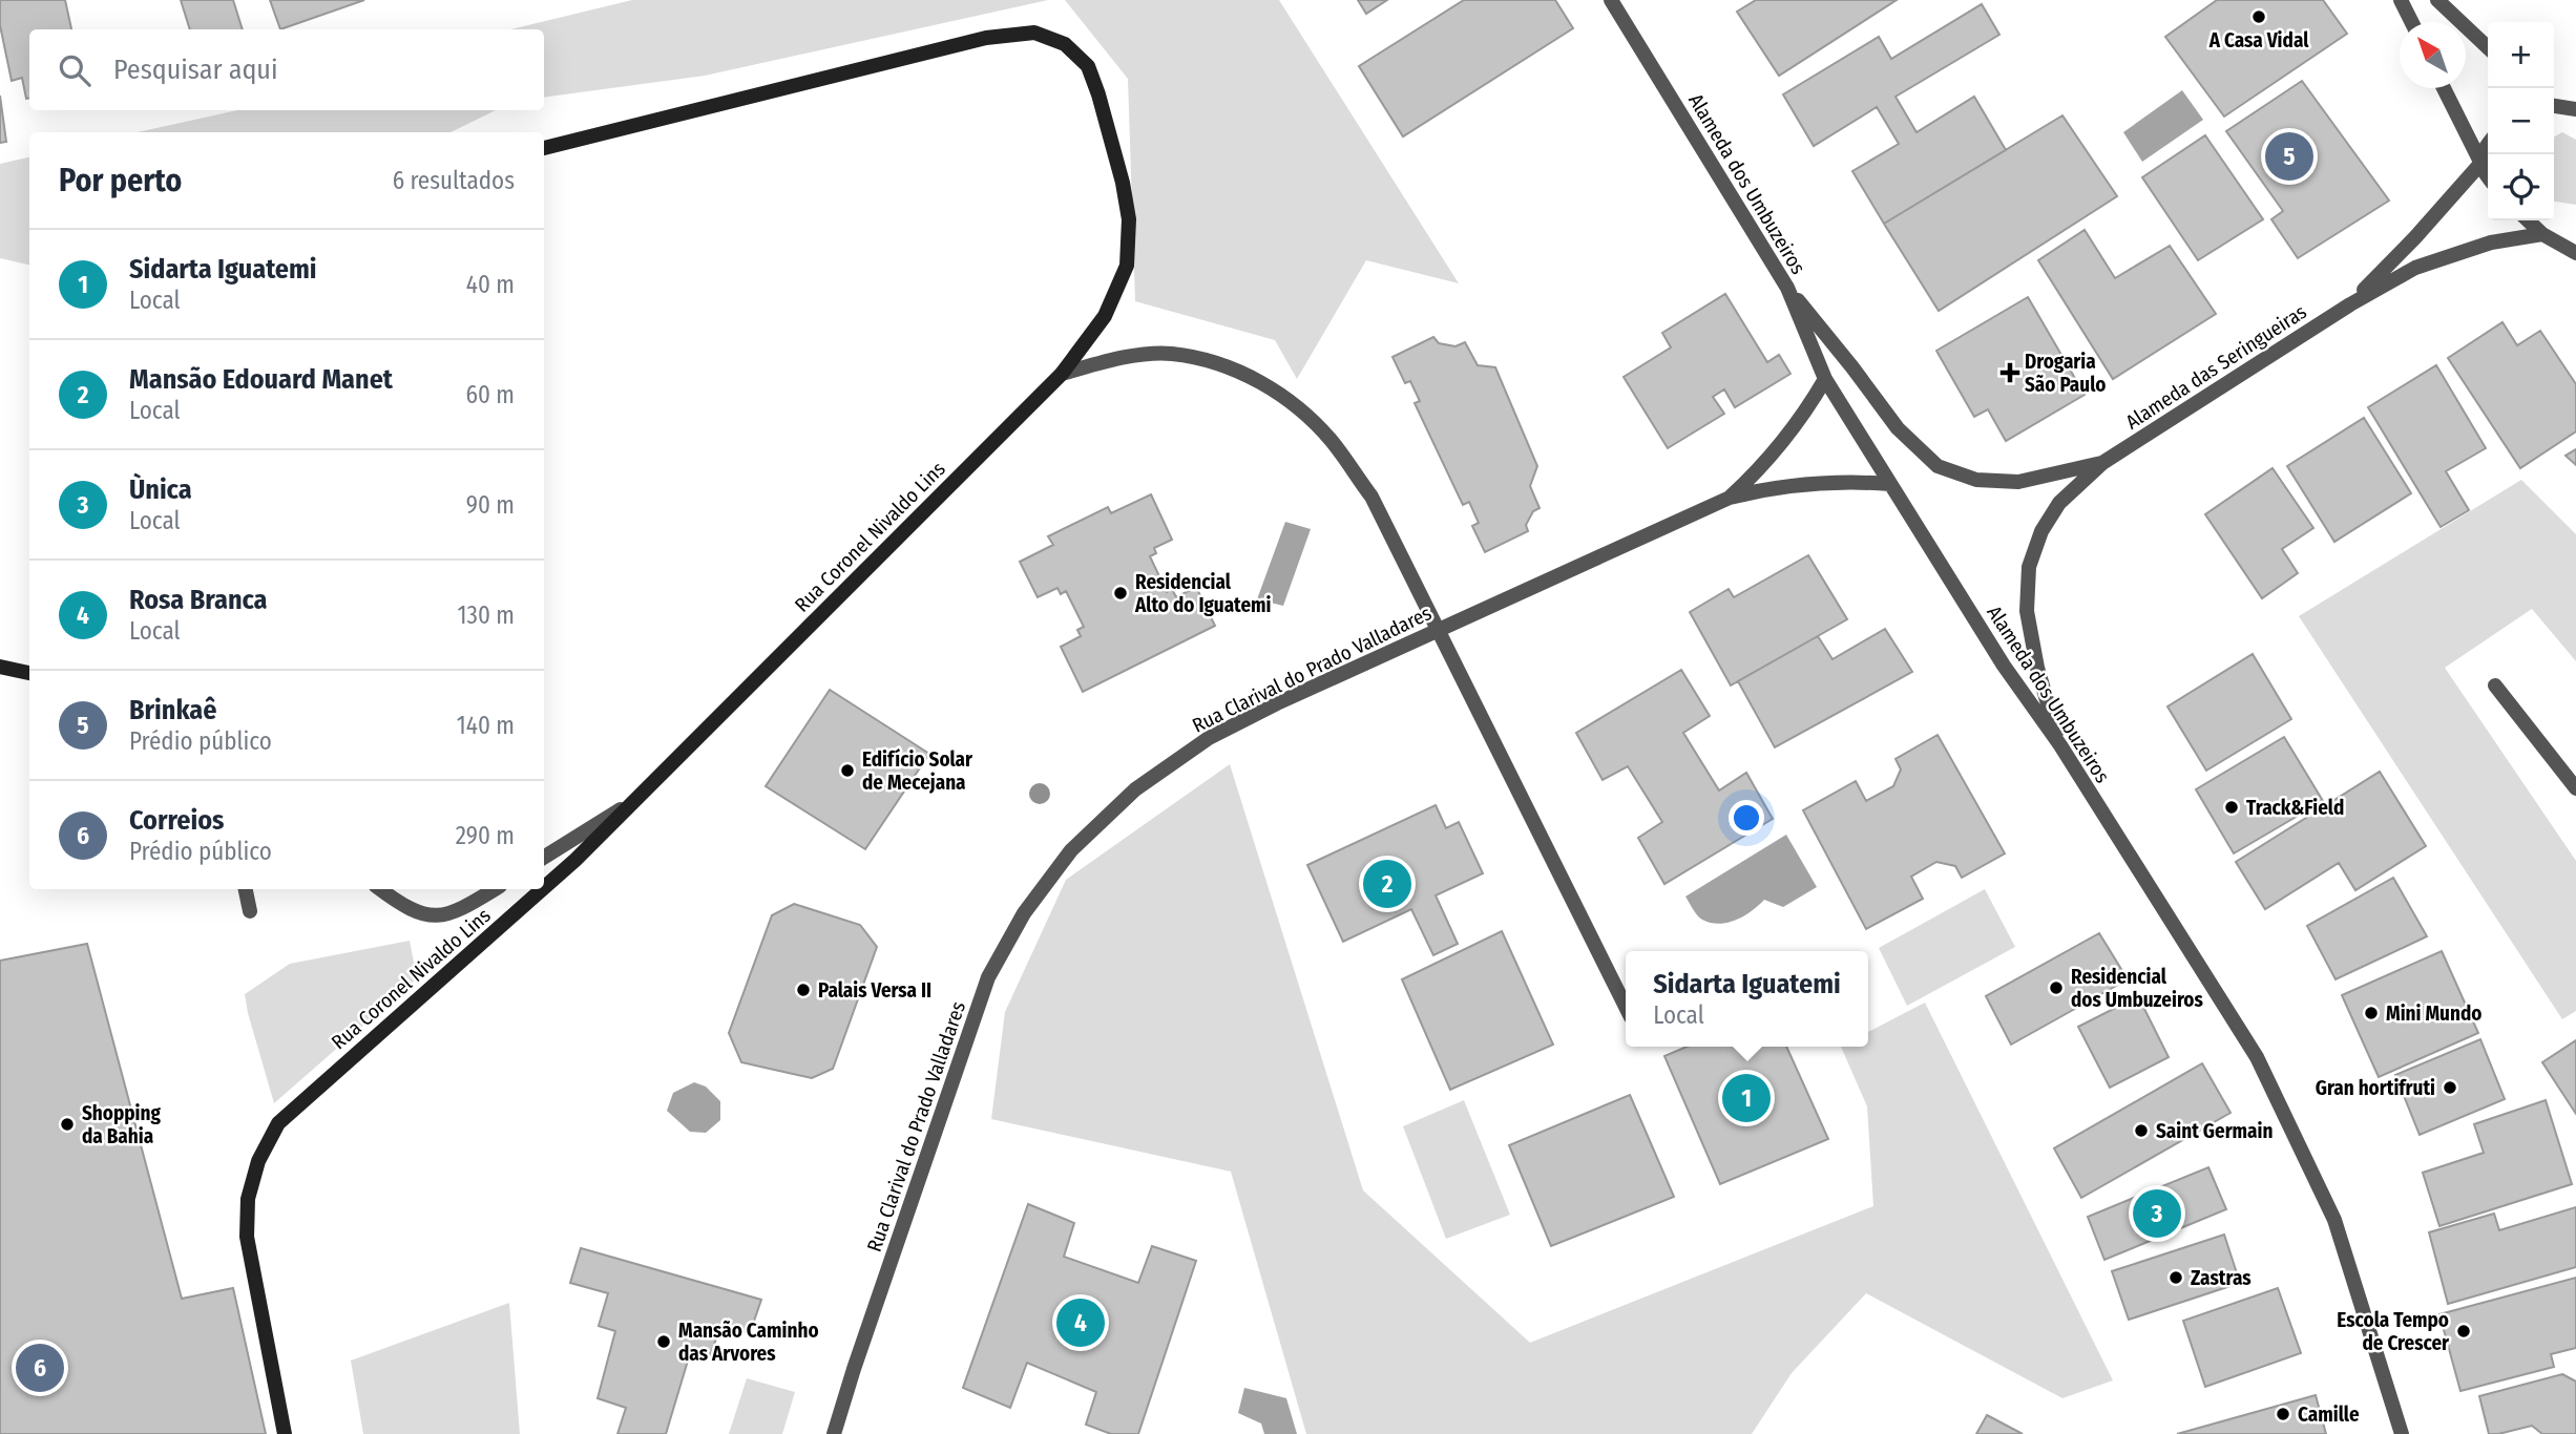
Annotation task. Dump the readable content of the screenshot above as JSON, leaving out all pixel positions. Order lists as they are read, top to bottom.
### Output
{
  "streets": {
    "street": [
      "Alameda dos Umbuzeiros",
      "Alameda das Seringueiras",
      "Rua Coronel Nivaldo Lins",
      "Rua Clarival do Prado Valladares"
    ]
  },
  "crossings": [
    ["Alameda dos Umbuzeiros", "Alameda das Seringueiras"],
    ["Alameda dos Umbuzeiros", "Rua Clarival do Prado Valladares"]
  ],
  "places": {
    "other": [
      "A Casa Vidal",
      "Residencial Alto do Iguatemi",
      "Edifício Solar de Mecejana",
      "Track&Field",
      "Residencial dos Umbuzeiros",
      "Palais Versa II",
      "Mini Mundo",
      "Gran hortifruti",
      "Shopping da Bahia",
      "Saint Germain",
      "Zastras",
      "Escola Tempo de Crescer",
      "Mansão Caminho das Arvores",
      "Camille"
    ],
    "health": ["Drogaria São Paulo"]
  },
  "north": "top left",
  "page": {
    "map_buttons": ["+", "−"],
    "search": "Pesquisar aqui",
    "pins": [
      "5",
      "2",
      "1",
      "3",
      "4",
      "6"
    ],
    "heading": ["Por perto", "6 resultados"],
    "list": [
      {
        "mark": "1",
        "name": "Sidarta Iguatemi",
        "note": "Local",
        "value": "40 m"
      },
      {
        "mark": "2",
        "name": "Mansão Edouard Manet",
        "note": "Local",
        "value": "60 m"
      },
      {
        "mark": "3",
        "name": "Ùnica",
        "note": "Local",
        "value": "90 m"
      },
      {
        "mark": "4",
        "name": "Rosa Branca",
        "note": "Local",
        "value": "130 m"
      },
      {
        "mark": "5",
        "name": "Brinkaê",
        "note": "Prédio público",
        "value": "140 m"
      },
      {
        "mark": "6",
        "name": "Correios",
        "note": "Prédio público",
        "value": "290 m"
      }
    ],
    "popup": ["Sidarta Iguatemi", "Local"]
  }
}
